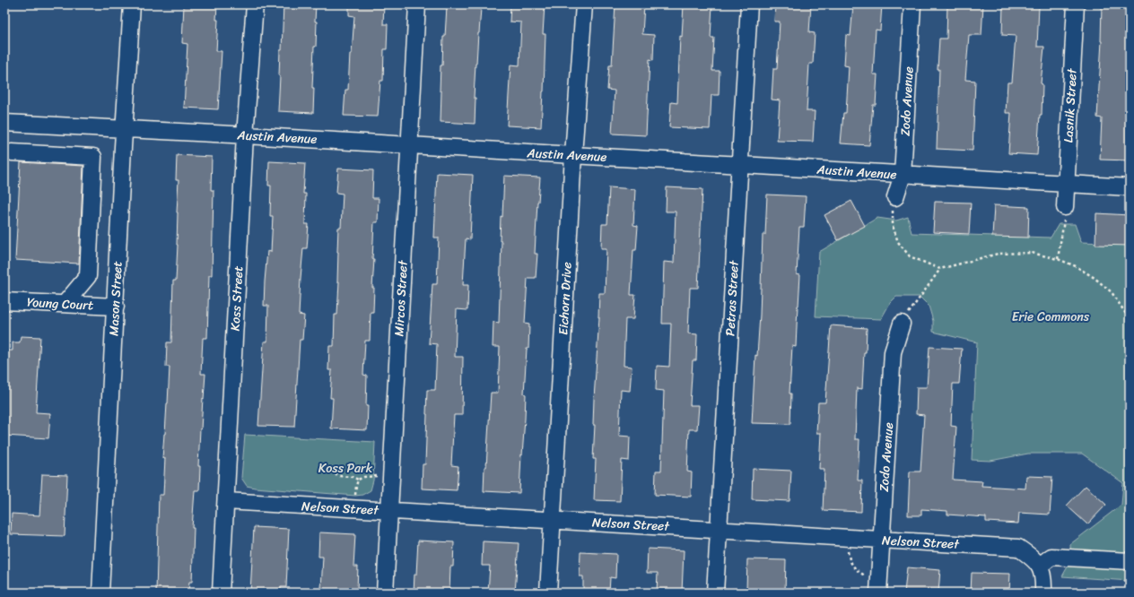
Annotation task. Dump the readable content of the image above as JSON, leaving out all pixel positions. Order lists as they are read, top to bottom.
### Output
{
  "streets": {
    "street": [
      "Zodo Avenue",
      "Lasnik Street",
      "Austin Avenue",
      "Mason Street",
      "Koss Street",
      "Mircos Street",
      "Eichorn Drive",
      "Petras Street",
      "Young Court",
      "Nelson Street"
    ]
  },
  "crossings": [
    ["Zodo Avenue", "Austin Avenue"],
    ["Zodo Avenue", "Nelson Street"],
    ["Lasnik Street", "Austin Avenue"],
    ["Austin Avenue", "Mason Street"],
    ["Austin Avenue", "Koss Street"],
    ["Austin Avenue", "Mircos Street"],
    ["Austin Avenue", "Eichorn Drive"],
    ["Austin Avenue", "Petras Street"],
    ["Mason Street", "Young Court"],
    ["Koss Street", "Nelson Street"],
    ["Mircos Street", "Nelson Street"],
    ["Eichorn Drive", "Nelson Street"],
    ["Petras Street", "Nelson Street"]
  ],
  "parks": ["Erie Commons", "Koss Park"]
}
